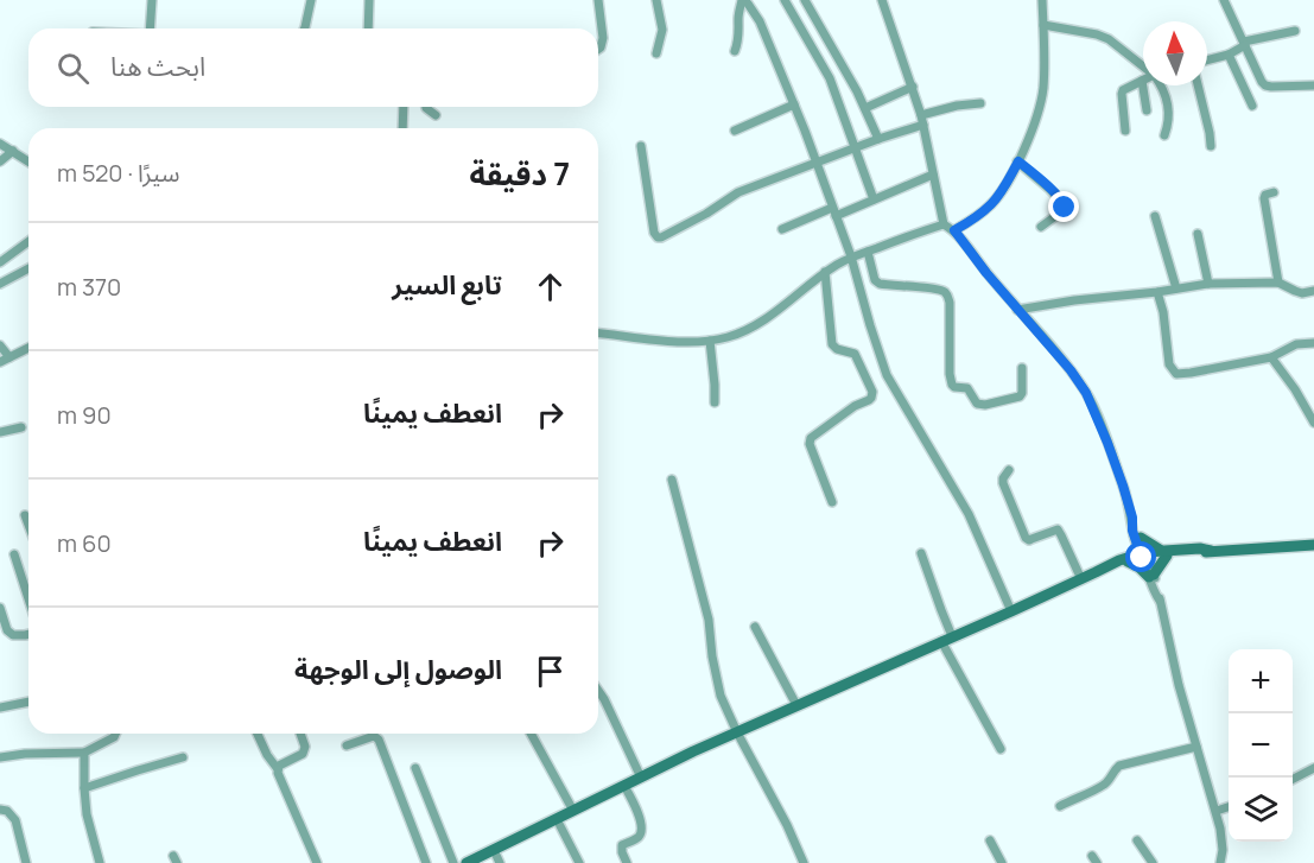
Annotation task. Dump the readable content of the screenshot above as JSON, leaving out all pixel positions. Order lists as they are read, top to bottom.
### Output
{
  "north": "top",
  "page": {
    "search": "ابحث هنا",
    "heading": ["7 دقيقة", "سيرًا · 520 m"],
    "list": [
      ["تابع السير", "370 m"],
      ["انعطف يمينًا", "90 m"],
      ["انعطف يمينًا", "60 m"],
      "الوصول إلى الوجهة"
    ],
    "map_buttons": ["+", "−"]
  }
}
